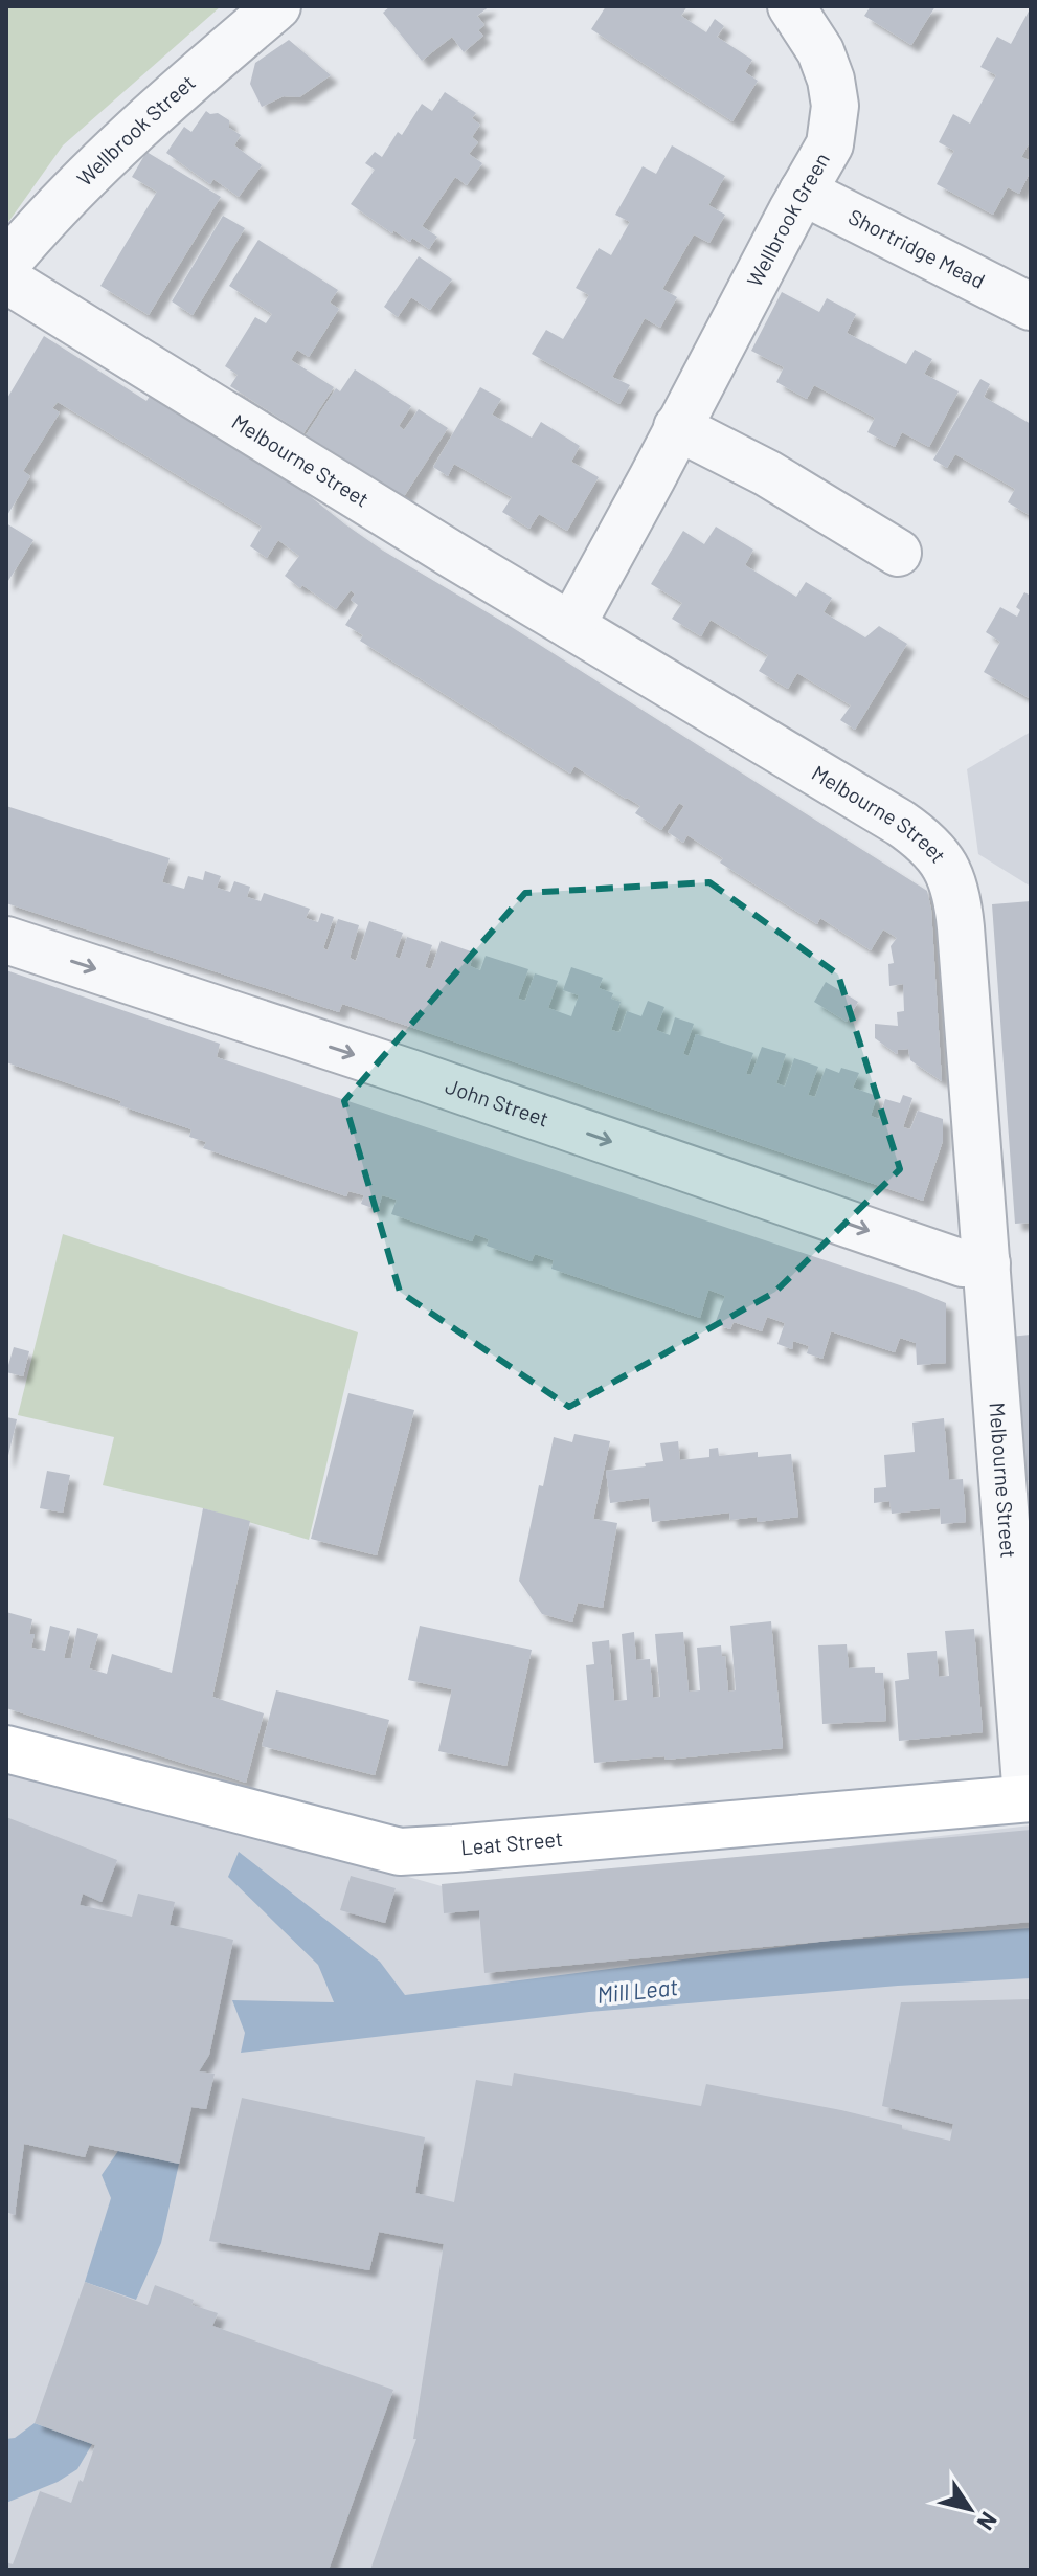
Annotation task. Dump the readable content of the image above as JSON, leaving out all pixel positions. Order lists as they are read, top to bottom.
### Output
{
  "streets": {
    "main road": ["Leat Street"],
    "street": [
      "Wellbrook Street",
      "Wellbrook Green",
      "Shortridge Mead",
      "Melbourne Street",
      "John Street"
    ]
  },
  "crossings": [
    ["Wellbrook Green", "Shortridge Mead"],
    ["Wellbrook Green", "Melbourne Street"],
    ["Melbourne Street", "John Street"],
    ["Melbourne Street", "Leat Street"]
  ],
  "one_way": ["John Street"],
  "water": ["Mill Leat"],
  "north": "bottom right"
}
